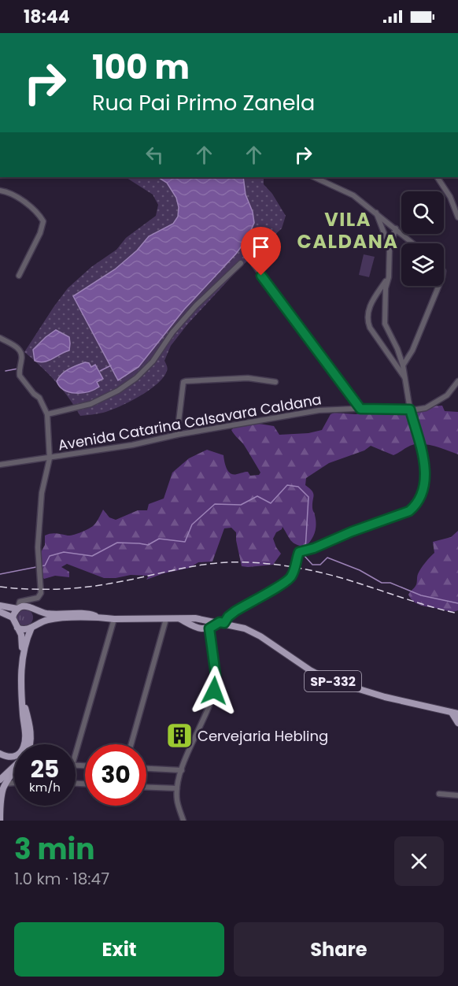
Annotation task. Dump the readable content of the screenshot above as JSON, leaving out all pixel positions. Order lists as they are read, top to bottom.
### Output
{
  "streets": {
    "main road": ["SP-332"],
    "street": ["Avenida Catarina Calsavara Caldana"]
  },
  "districts": ["VILA CALDANA"],
  "places": {
    "building": ["Cervejaria Hebling"]
  },
  "page": {
    "status": "18:44",
    "turn": ["100 m", "Rua Pai Primo Zanela"],
    "speed": "25 km/h",
    "limit": "30",
    "heading": ["3 min", "1.0 km · 18:47"],
    "buttons": ["Exit", "Share"]
  }
}
